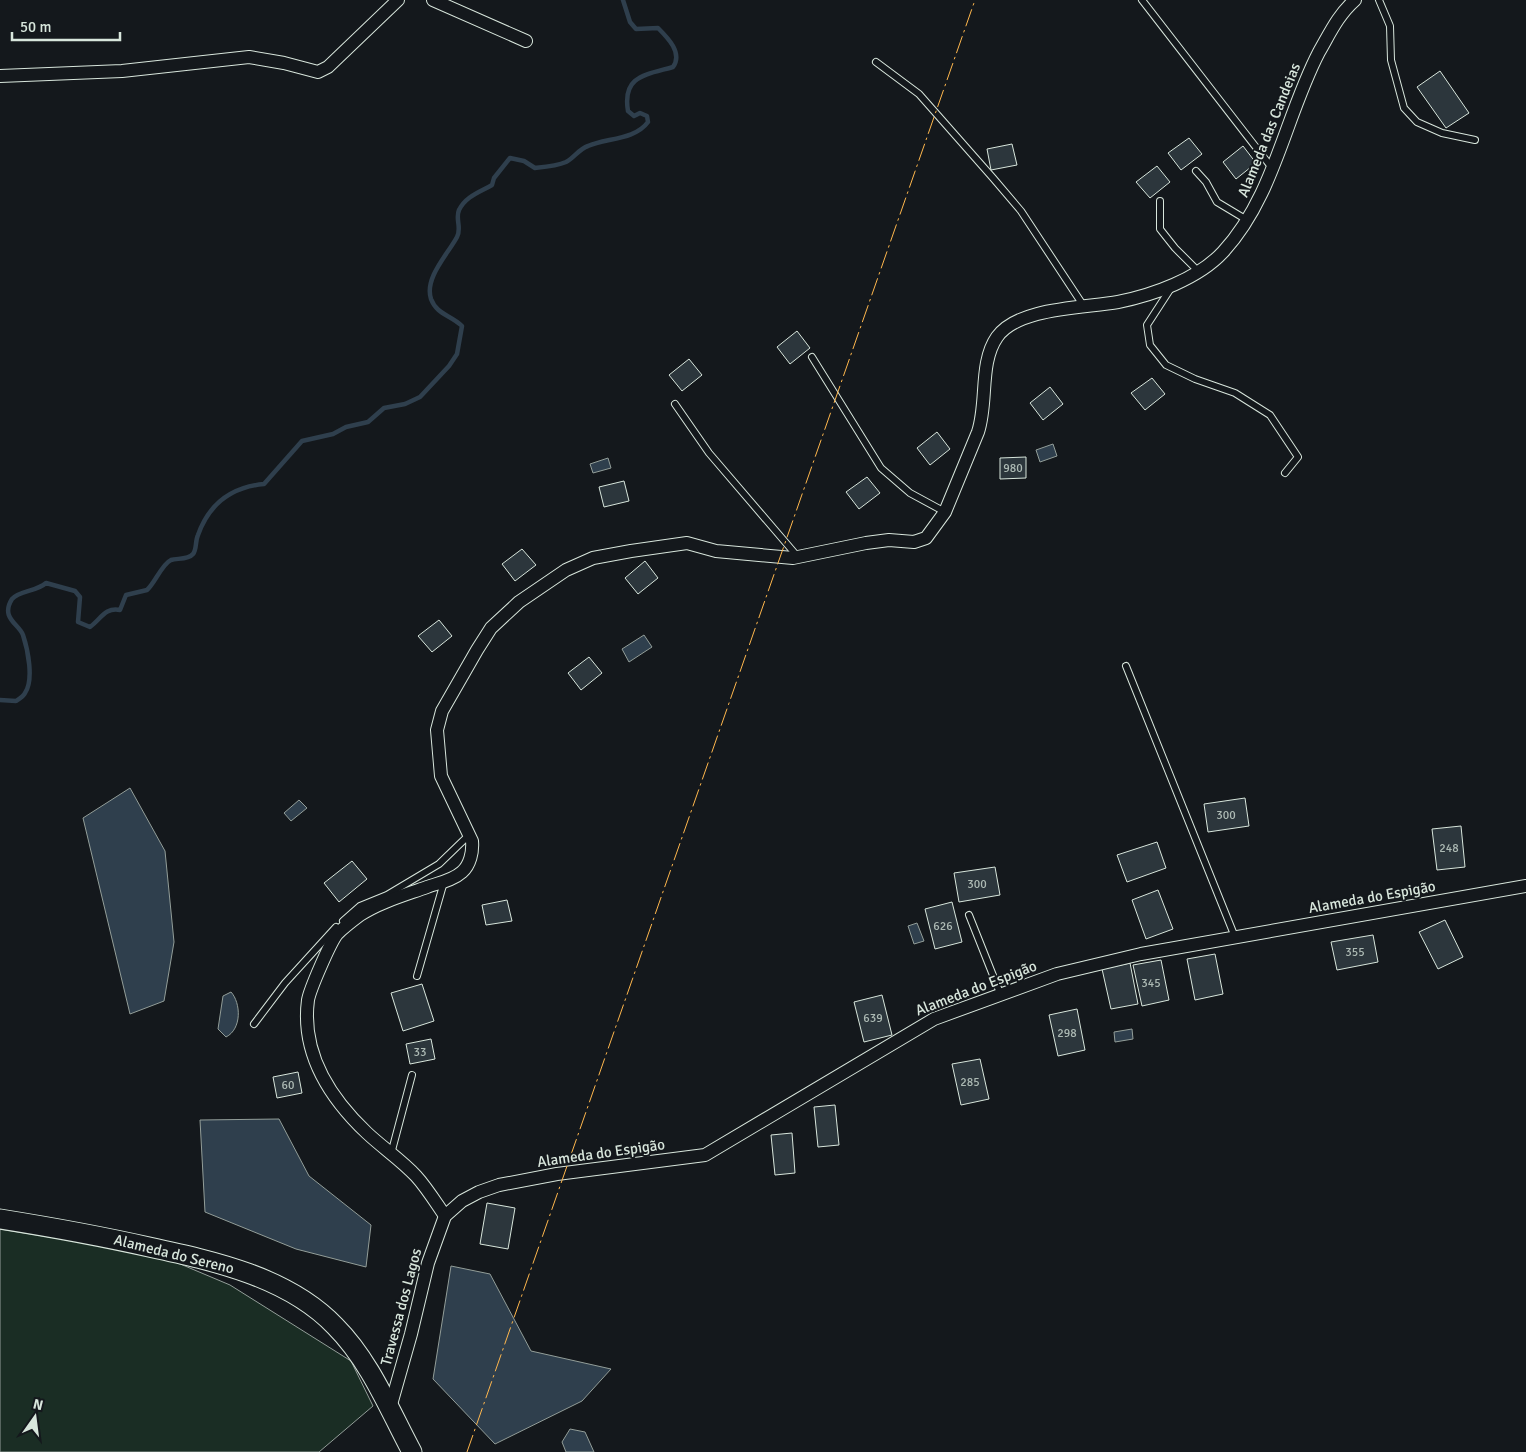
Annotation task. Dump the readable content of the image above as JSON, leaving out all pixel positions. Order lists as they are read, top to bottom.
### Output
{
  "streets": {
    "street": [
      "Alameda das Candeias",
      "Alameda do Espigão",
      "Alameda do Sereno",
      "Travessa dos Lagos"
    ]
  },
  "crossings": [
    ["Alameda das Candeias", "Alameda do Espigão"],
    ["Alameda das Candeias", "Travessa dos Lagos"],
    ["Alameda do Espigão", "Travessa dos Lagos"],
    ["Alameda do Sereno", "Travessa dos Lagos"]
  ],
  "house_numbers": [
    "980",
    "300",
    "248",
    "300",
    "626",
    "355",
    "345",
    "639",
    "298",
    "33",
    "285",
    "60"
  ],
  "scale_bar": "50 m",
  "north": "top"
}
